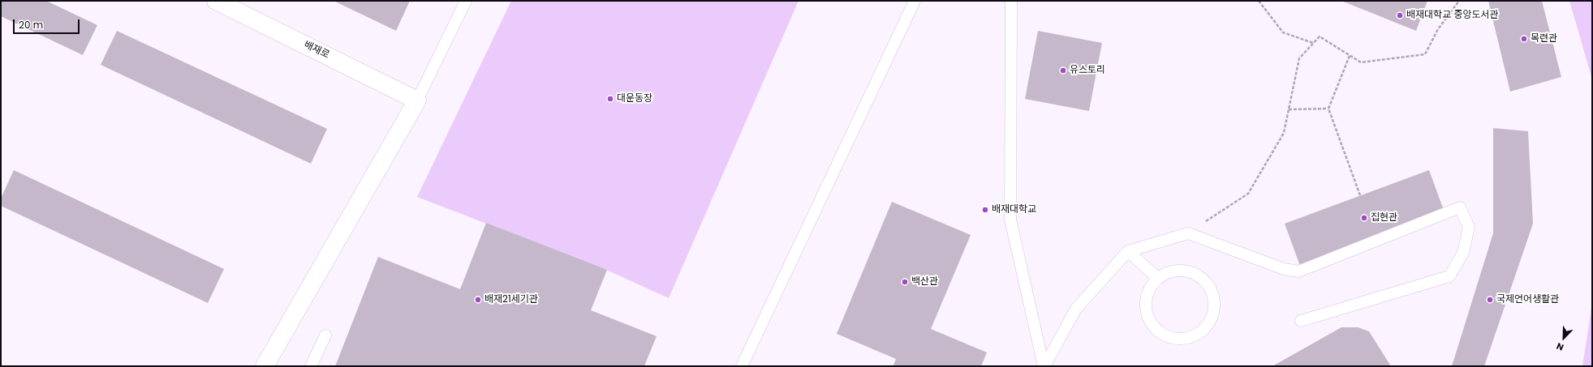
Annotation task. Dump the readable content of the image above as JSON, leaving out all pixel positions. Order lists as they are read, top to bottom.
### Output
{
  "streets": {
    "street": ["배재로"]
  },
  "places": [
    "배재대학교 중앙도서관",
    "목련관",
    "유스토리",
    "대운동장",
    "배재대학교",
    "집현관",
    "백산관",
    "배재21세기관",
    "국제언어생활관"
  ],
  "scale_bar": "20 m",
  "north": "bottom left"
}
